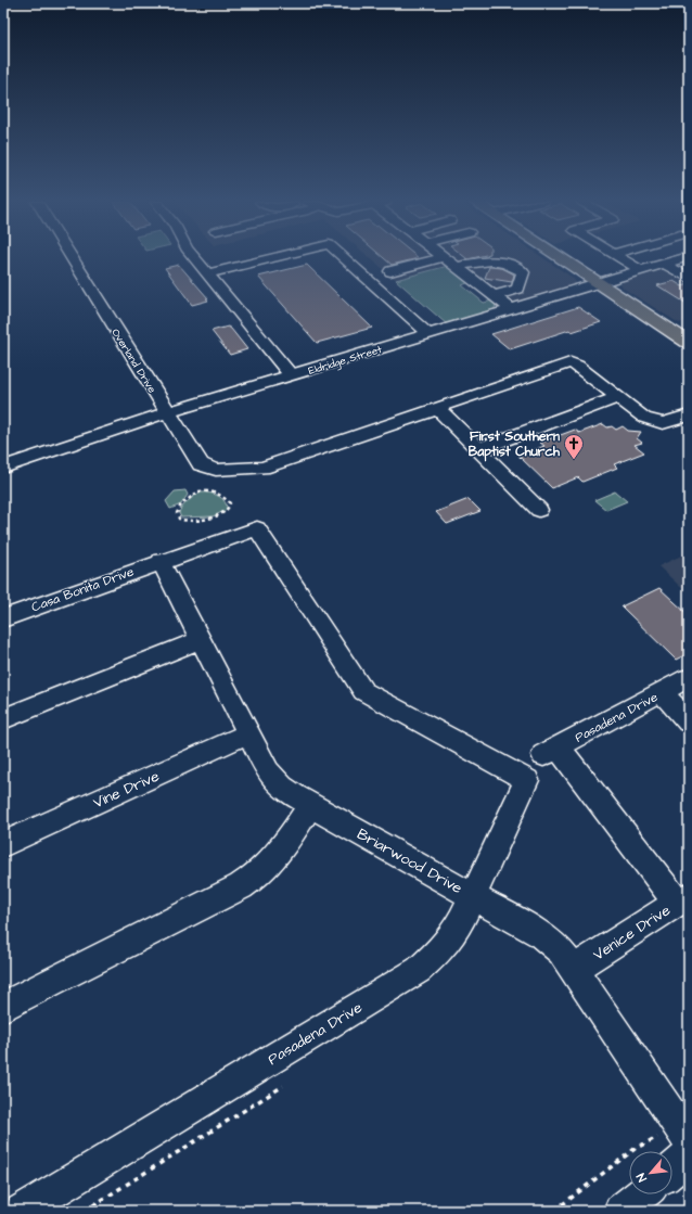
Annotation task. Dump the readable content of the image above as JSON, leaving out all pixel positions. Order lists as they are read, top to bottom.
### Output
{
  "streets": {
    "street": [
      "Eldridge Street",
      "Overland Drive",
      "Casa Bonita Drive",
      "Pasadena Drive",
      "Vine Drive",
      "Briarwood Drive",
      "Venice Drive"
    ]
  },
  "crossings": [
    ["Eldridge Street", "Overland Drive"],
    ["Casa Bonita Drive", "Pasadena Drive"],
    ["Casa Bonita Drive", "Briarwood Drive"],
    ["Pasadena Drive", "Briarwood Drive"],
    ["Pasadena Drive", "Venice Drive"],
    ["Vine Drive", "Briarwood Drive"],
    ["Briarwood Drive", "Venice Drive"]
  ],
  "places": {
    "church": ["First Southern Baptist Church"]
  },
  "north": "bottom left"
}
